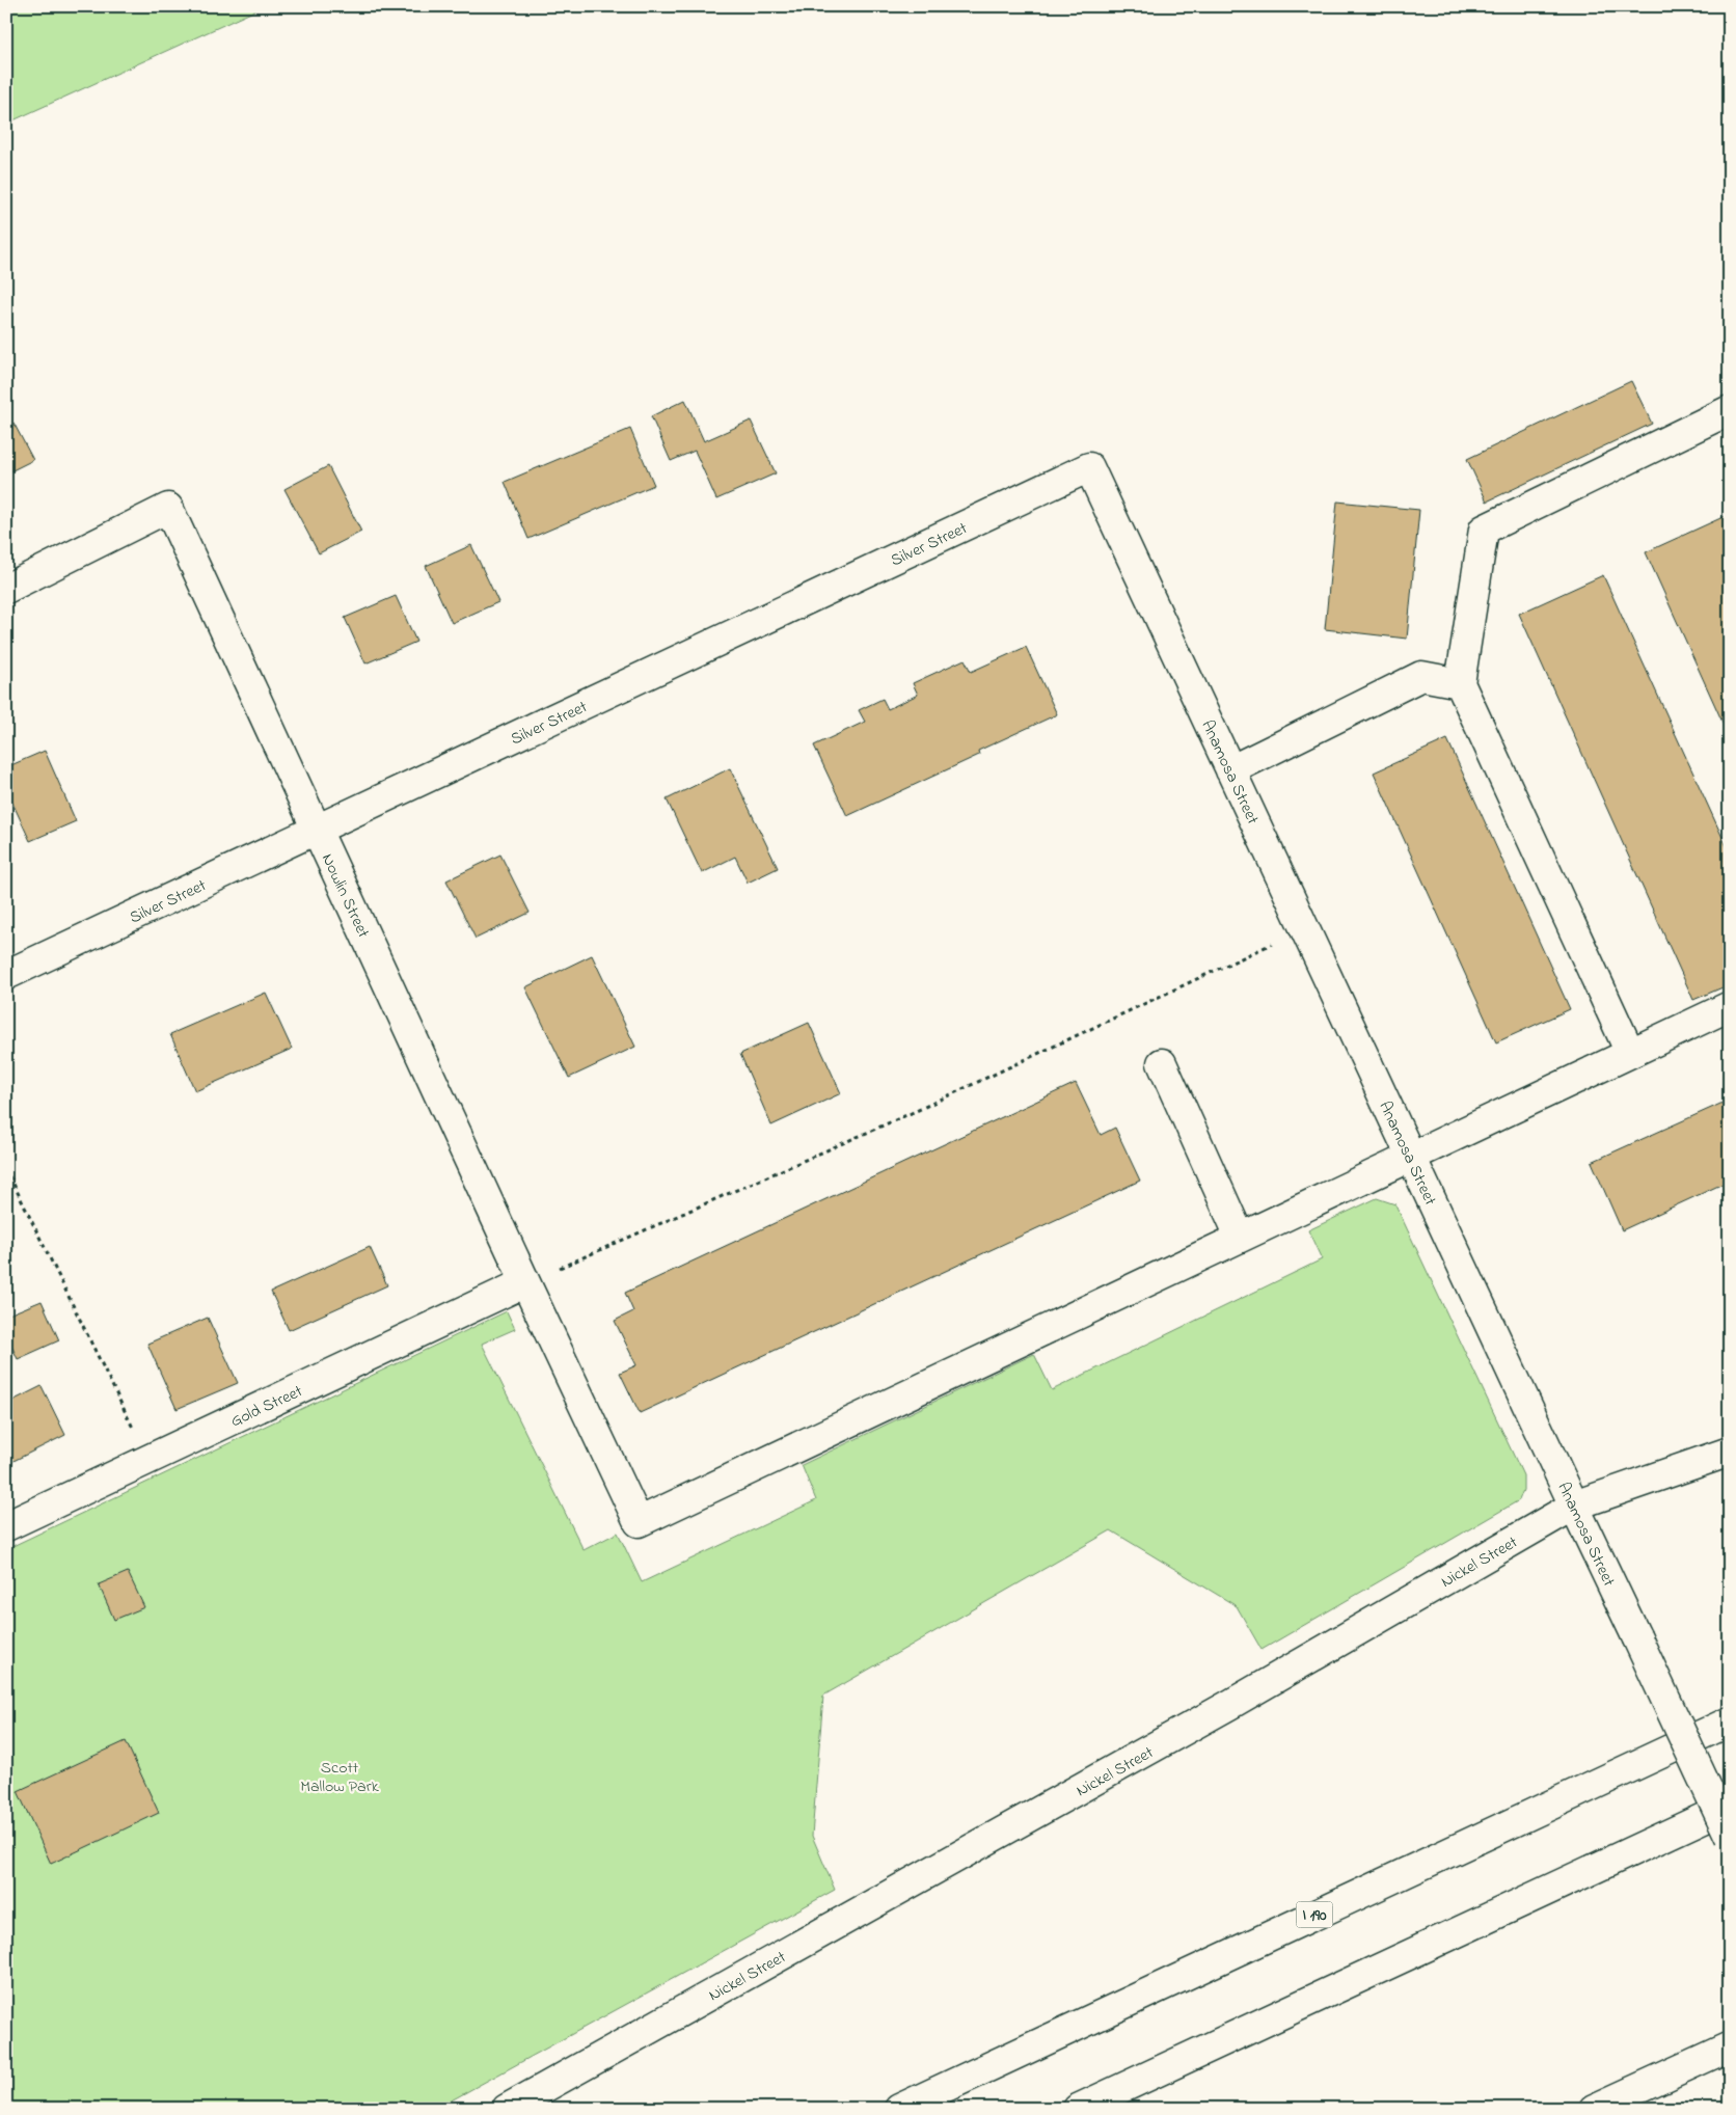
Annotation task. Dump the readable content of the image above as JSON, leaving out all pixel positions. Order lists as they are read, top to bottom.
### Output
{
  "streets": {
    "main road": [
      "Silver Street",
      "Anamosa Street",
      "Nowlin Street",
      "Gold Street",
      "Nickel Street",
      "I 190"
    ]
  },
  "crossings": [
    ["Silver Street", "Anamosa Street"],
    ["Silver Street", "Nowlin Street"],
    ["Anamosa Street", "Nickel Street"],
    ["Nowlin Street", "Gold Street"]
  ],
  "parks": ["Scott Mallow Park"]
}
